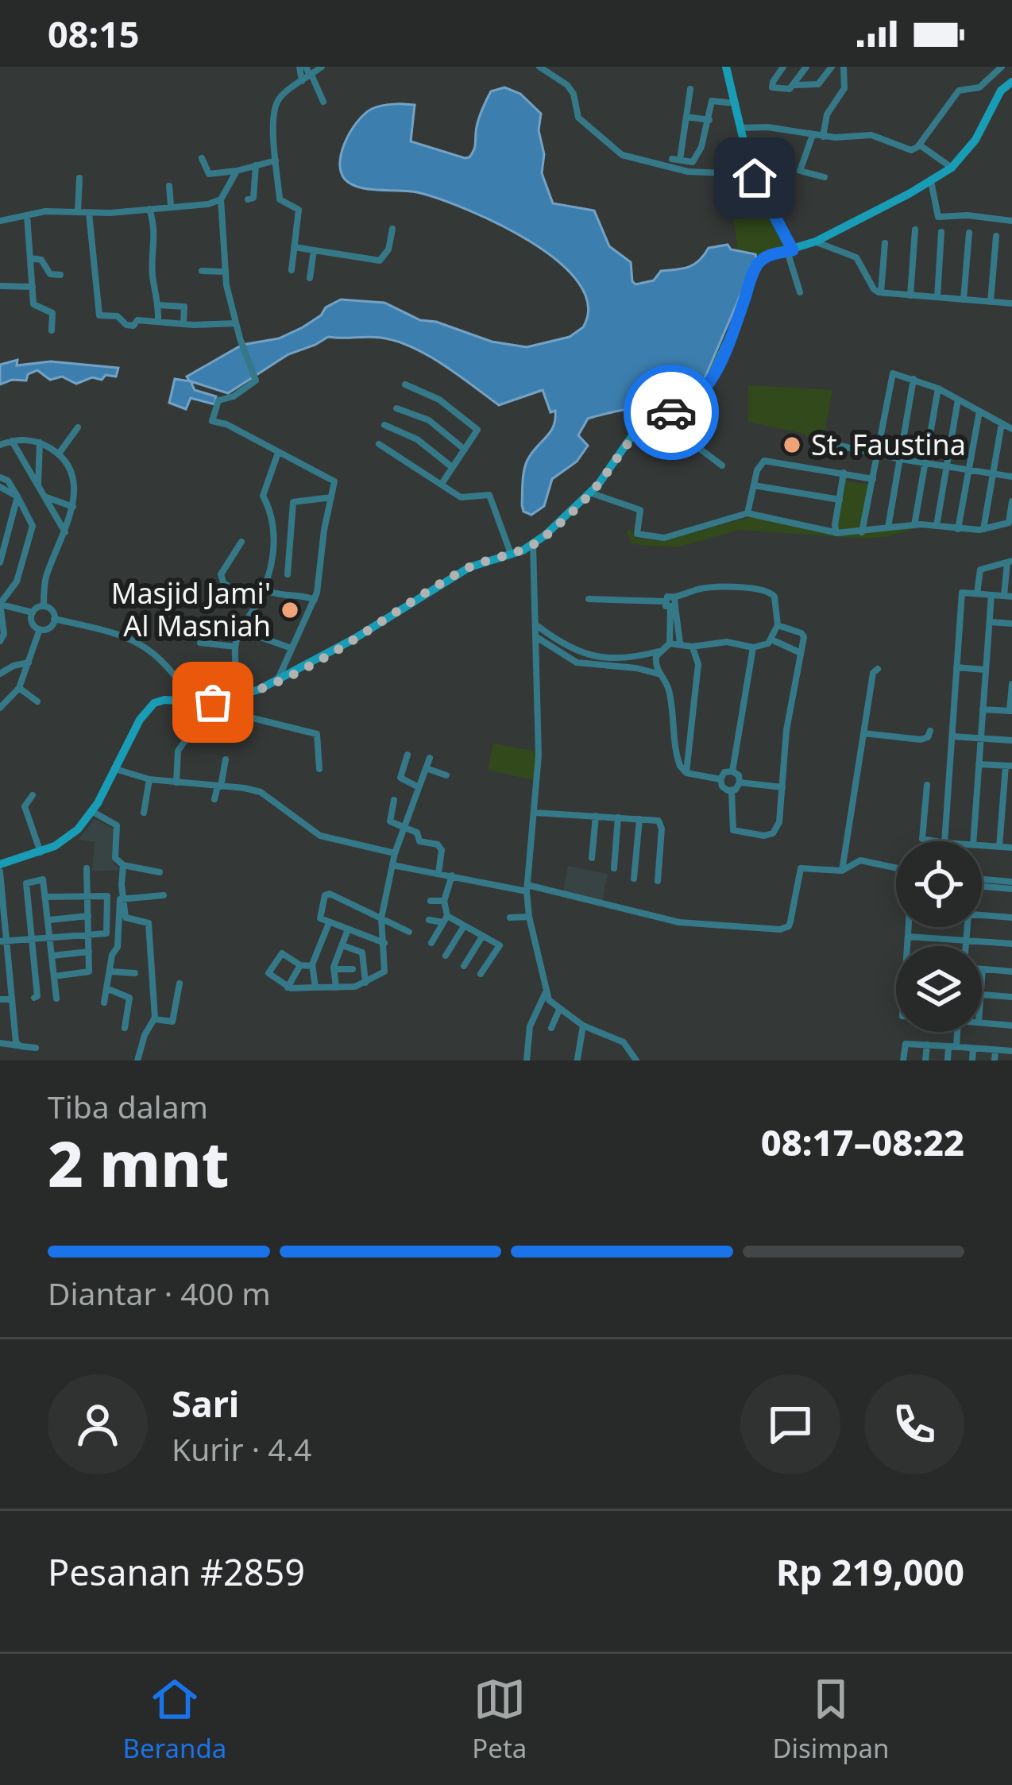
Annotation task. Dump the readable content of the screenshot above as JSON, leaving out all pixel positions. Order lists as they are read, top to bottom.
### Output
{
  "places": ["St. Faustina", "Masjid Jami' Al Masniah"],
  "page": {
    "status": "08:15",
    "heading": ["2 mnt", "Tiba dalam", "08:17–08:22"],
    "panel": [
      "Sari",
      "Kurir · 4.4",
      "Pesanan #2859",
      "Rp 219,000"
    ],
    "bar": "Diantar · 400 m",
    "tabs": ["Beranda", "Peta", "Disimpan"]
  }
}
